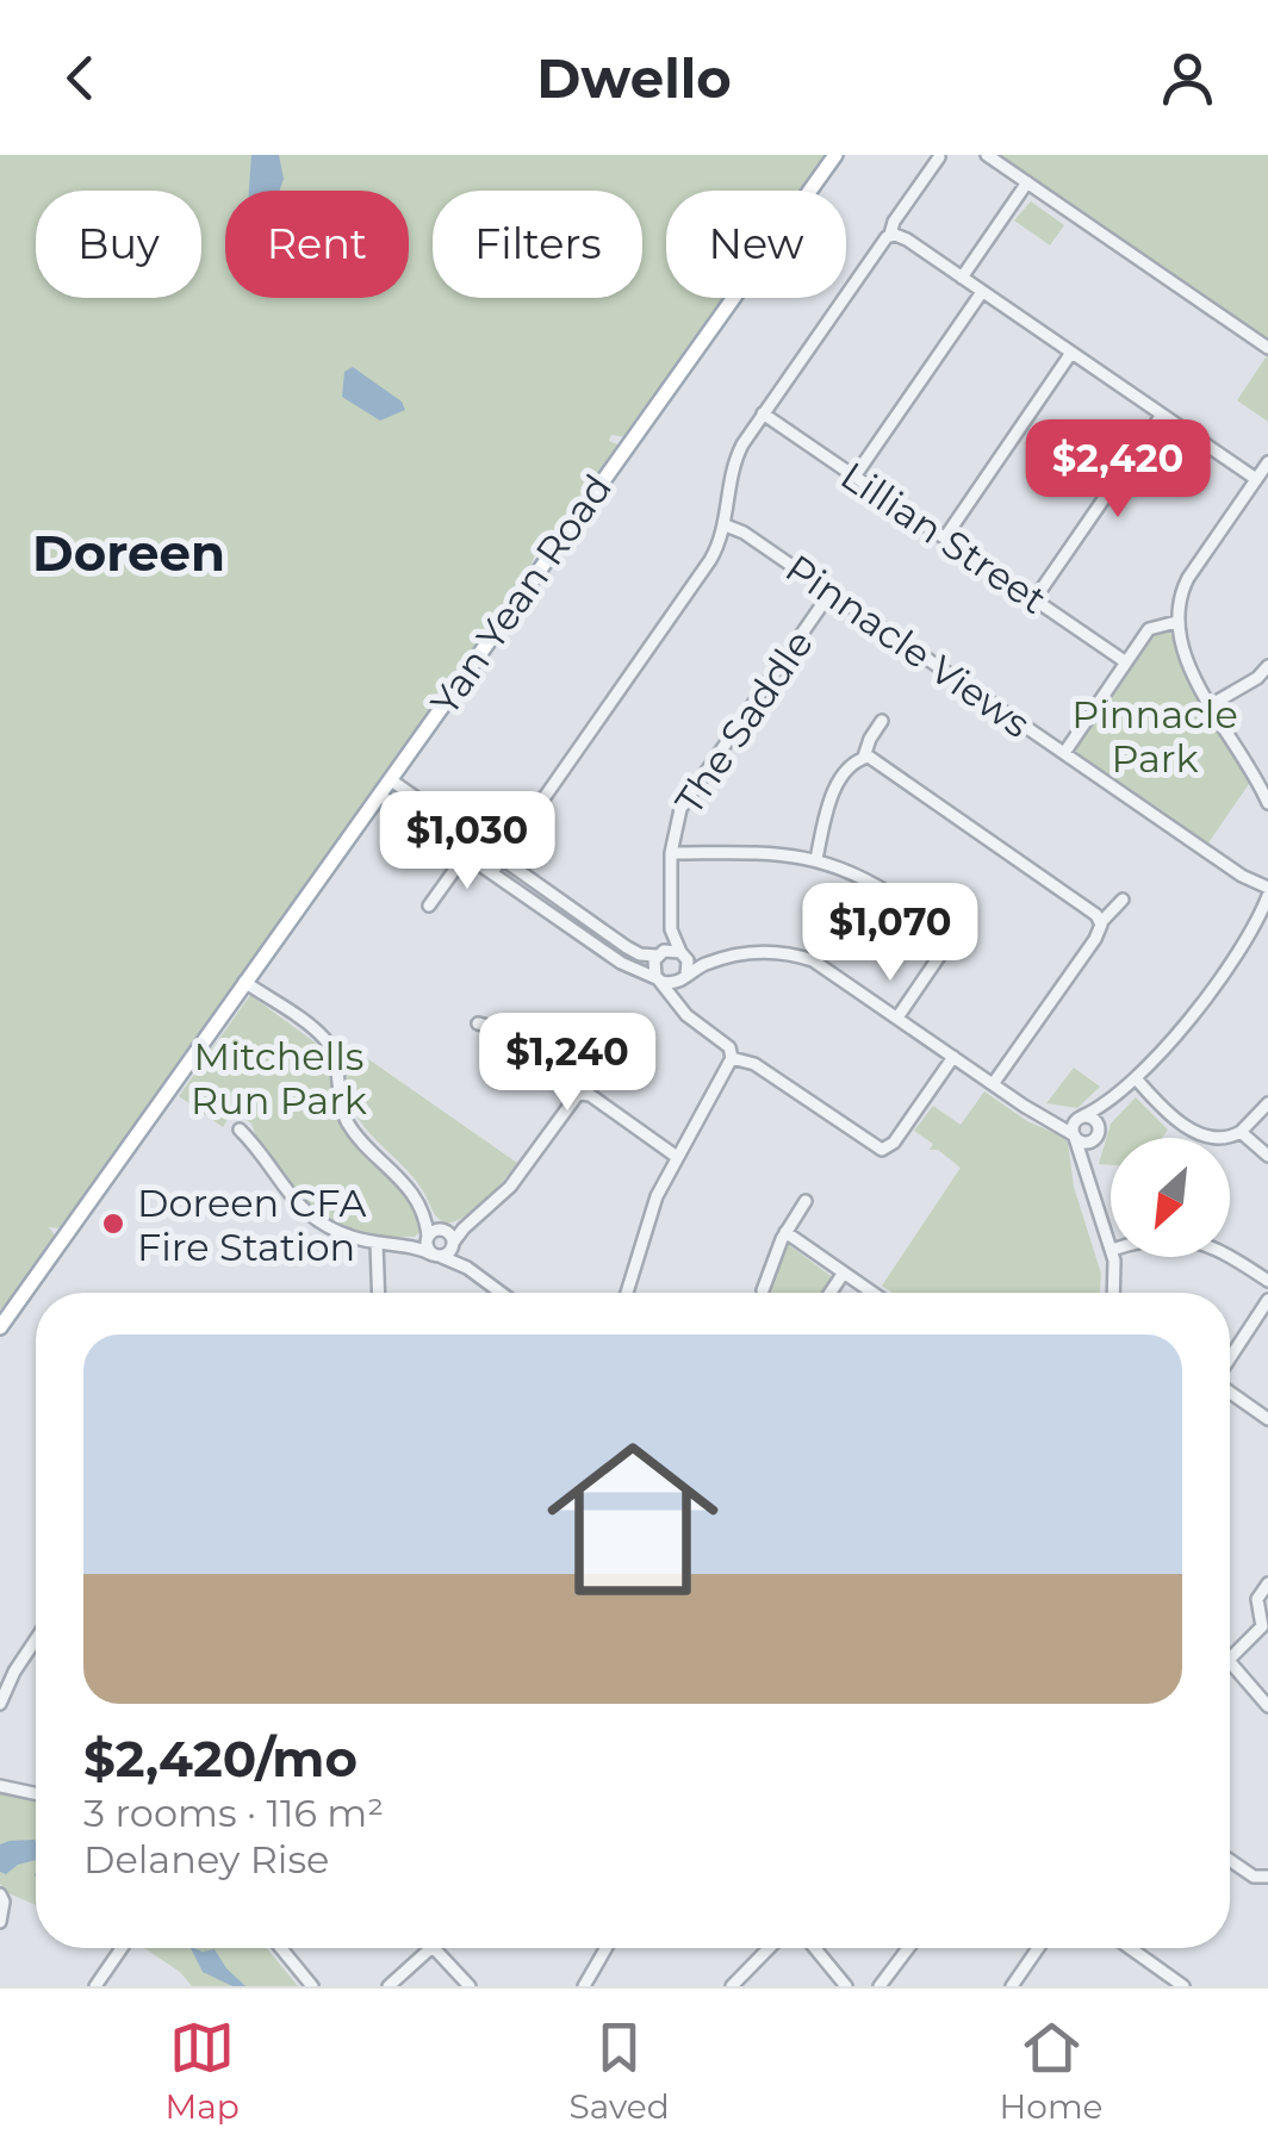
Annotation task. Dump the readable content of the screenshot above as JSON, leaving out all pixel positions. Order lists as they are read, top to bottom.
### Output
{
  "streets": {
    "main road": ["Yan Yean Road"],
    "street": ["Lillian Street", "Pinnacle Views", "The Saddle"]
  },
  "crossings": [
    ["Pinnacle Views", "The Saddle"]
  ],
  "districts": ["Doreen"],
  "parks": ["Pinnacle Park", "Mitchells Run Park"],
  "places": ["Doreen CFA Fire Station"],
  "north": "bottom left",
  "page": {
    "header": "Dwello",
    "chip": [
      "Buy",
      "Rent",
      "Filters",
      "New"
    ],
    "price": [
      "$2,420",
      "$1,030",
      "$1,070",
      "$1,240"
    ],
    "list": [
      {
        "name": "$2,420/mo",
        "note": "3 rooms · 116 m² · Delaney Rise"
      }
    ],
    "tabs": ["Map", "Saved", "Home"]
  }
}
